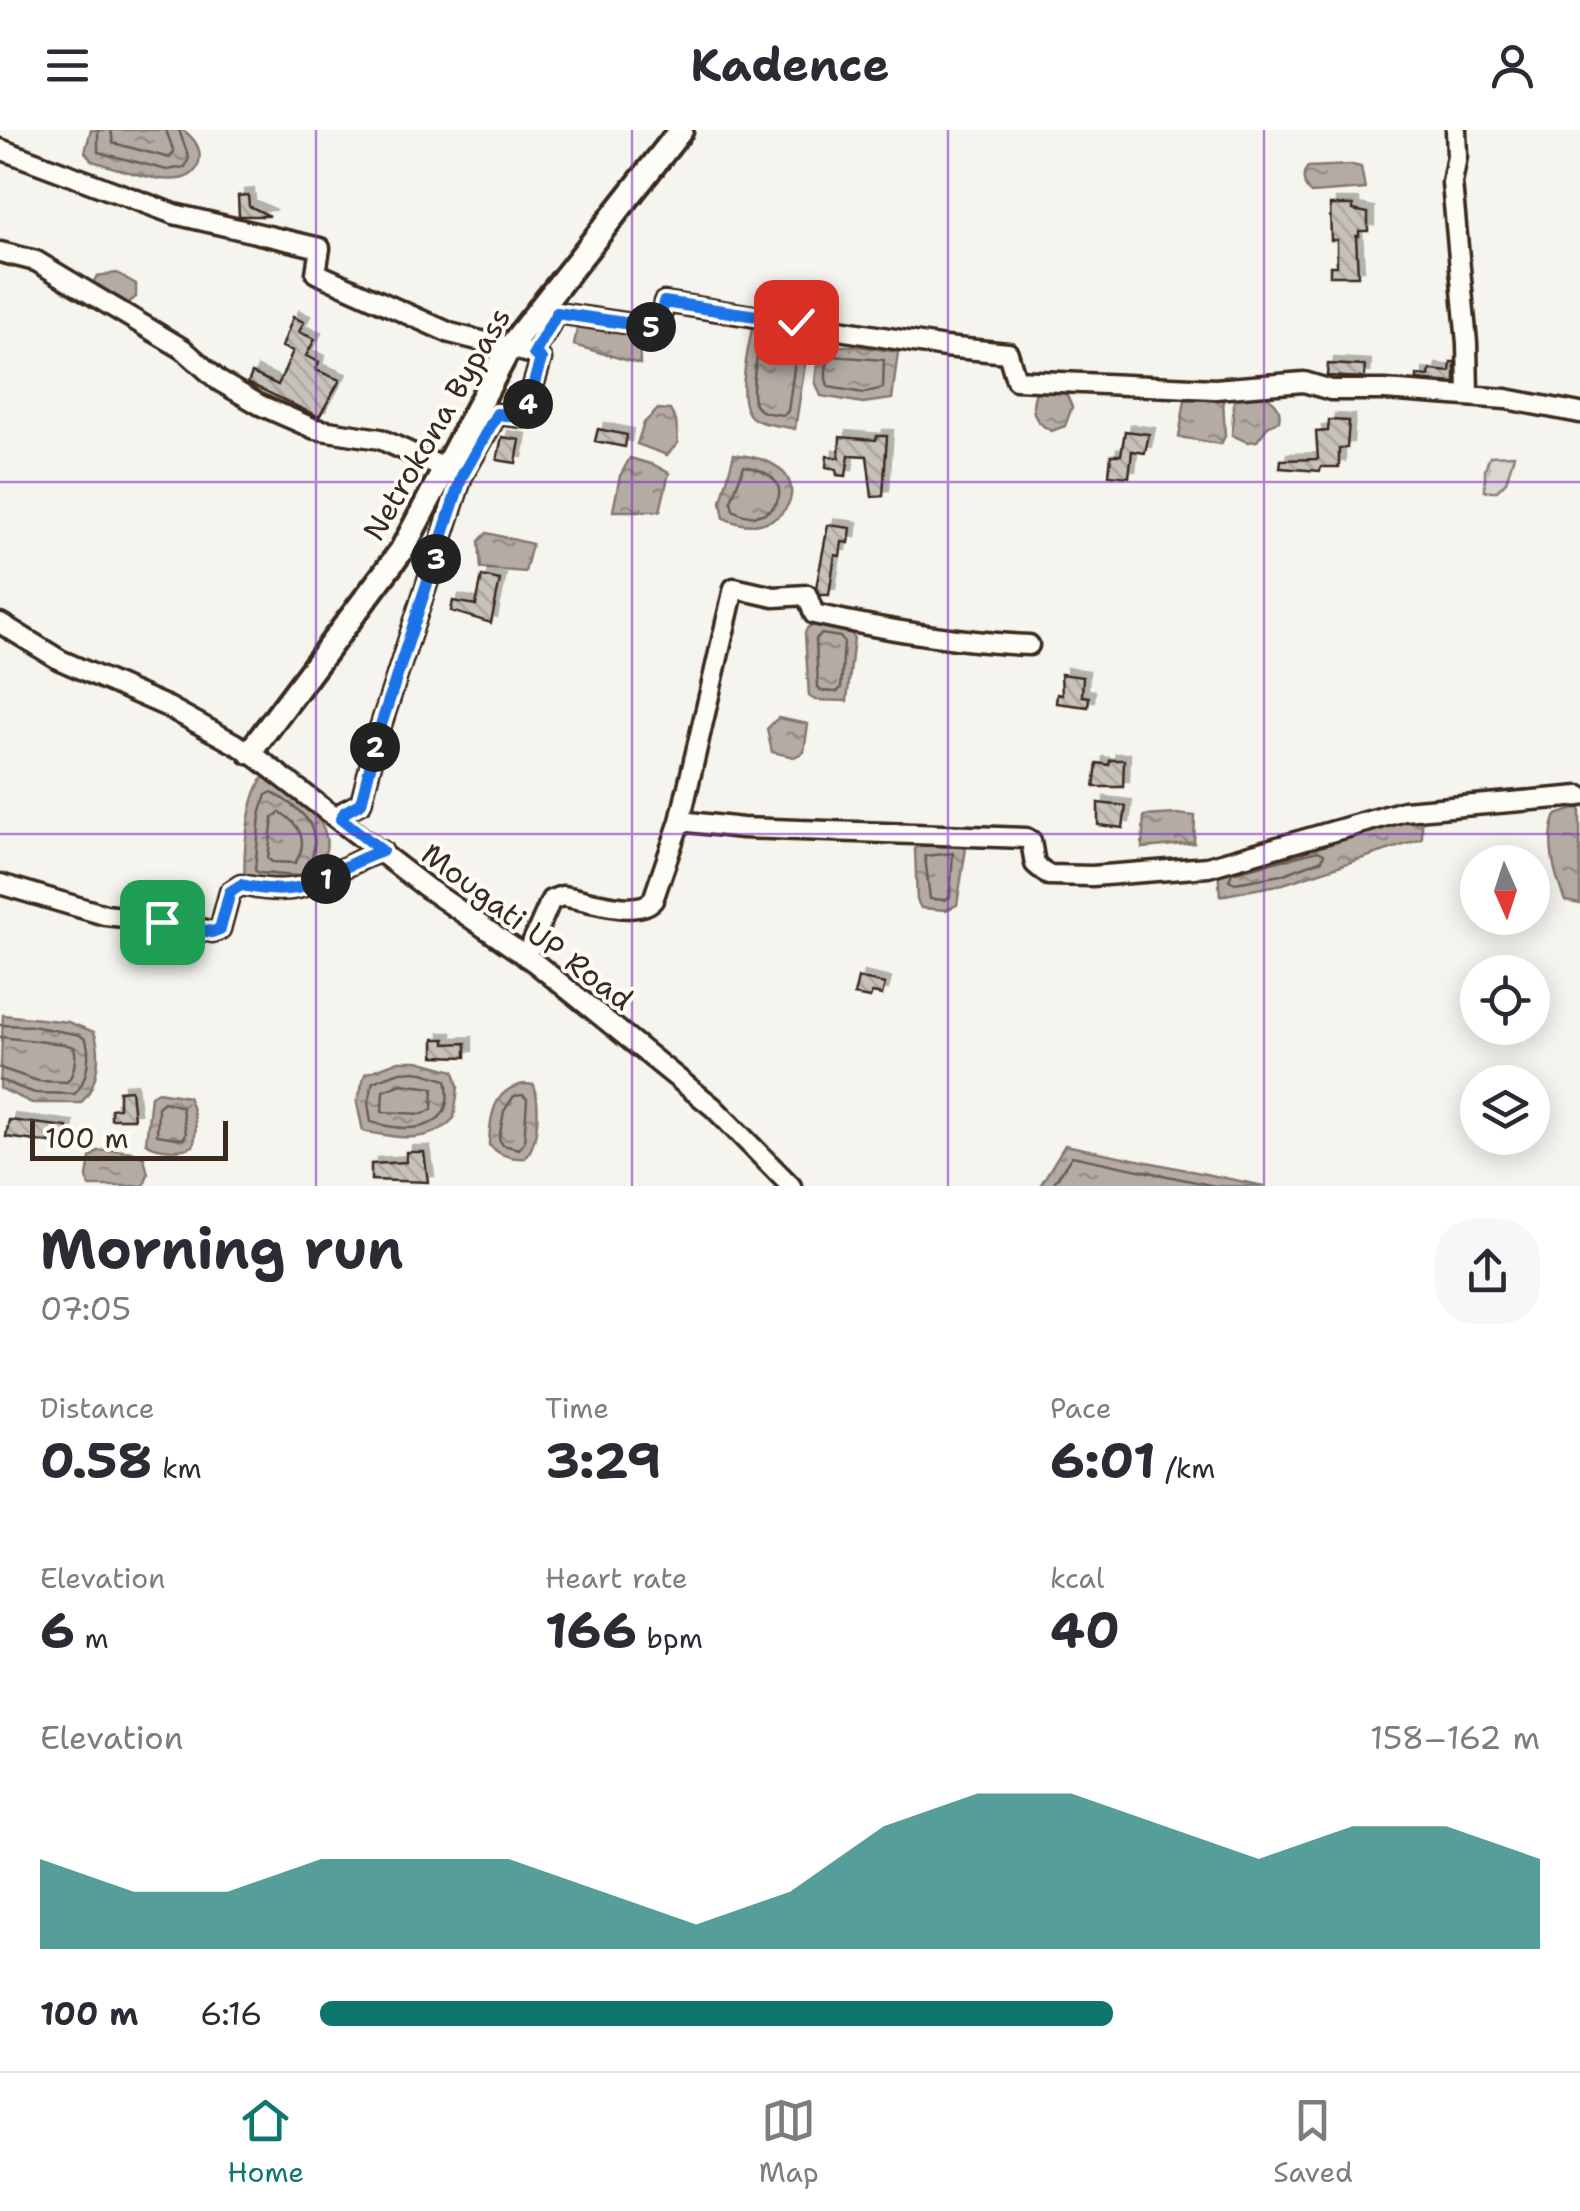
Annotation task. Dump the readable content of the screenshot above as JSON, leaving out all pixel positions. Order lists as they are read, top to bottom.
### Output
{
  "streets": {
    "main road": ["Netrokona Bypass"],
    "street": ["Mougati UP Road"]
  },
  "crossings": [
    ["Netrokona Bypass", "Mougati UP Road"]
  ],
  "scale_bar": "100 m",
  "north": "bottom",
  "page": {
    "header": "Kadence",
    "pins": [
      "5",
      "4",
      "3",
      "2",
      "1"
    ],
    "scale": "100 m",
    "heading": ["Morning run", "07:05"],
    "stats": [
      ["Distance", "0.58 km"],
      ["Time", "3:29"],
      ["Pace", "6:01 /km"],
      ["Elevation", "6 m"],
      ["Heart rate", "166 bpm"],
      ["kcal", "40"]
    ],
    "chart": ["Elevation", "158–162 m"],
    "list": [
      {
        "name": "100 m",
        "note": "6:16"
      }
    ],
    "tabs": ["Home", "Map", "Saved"]
  }
}
